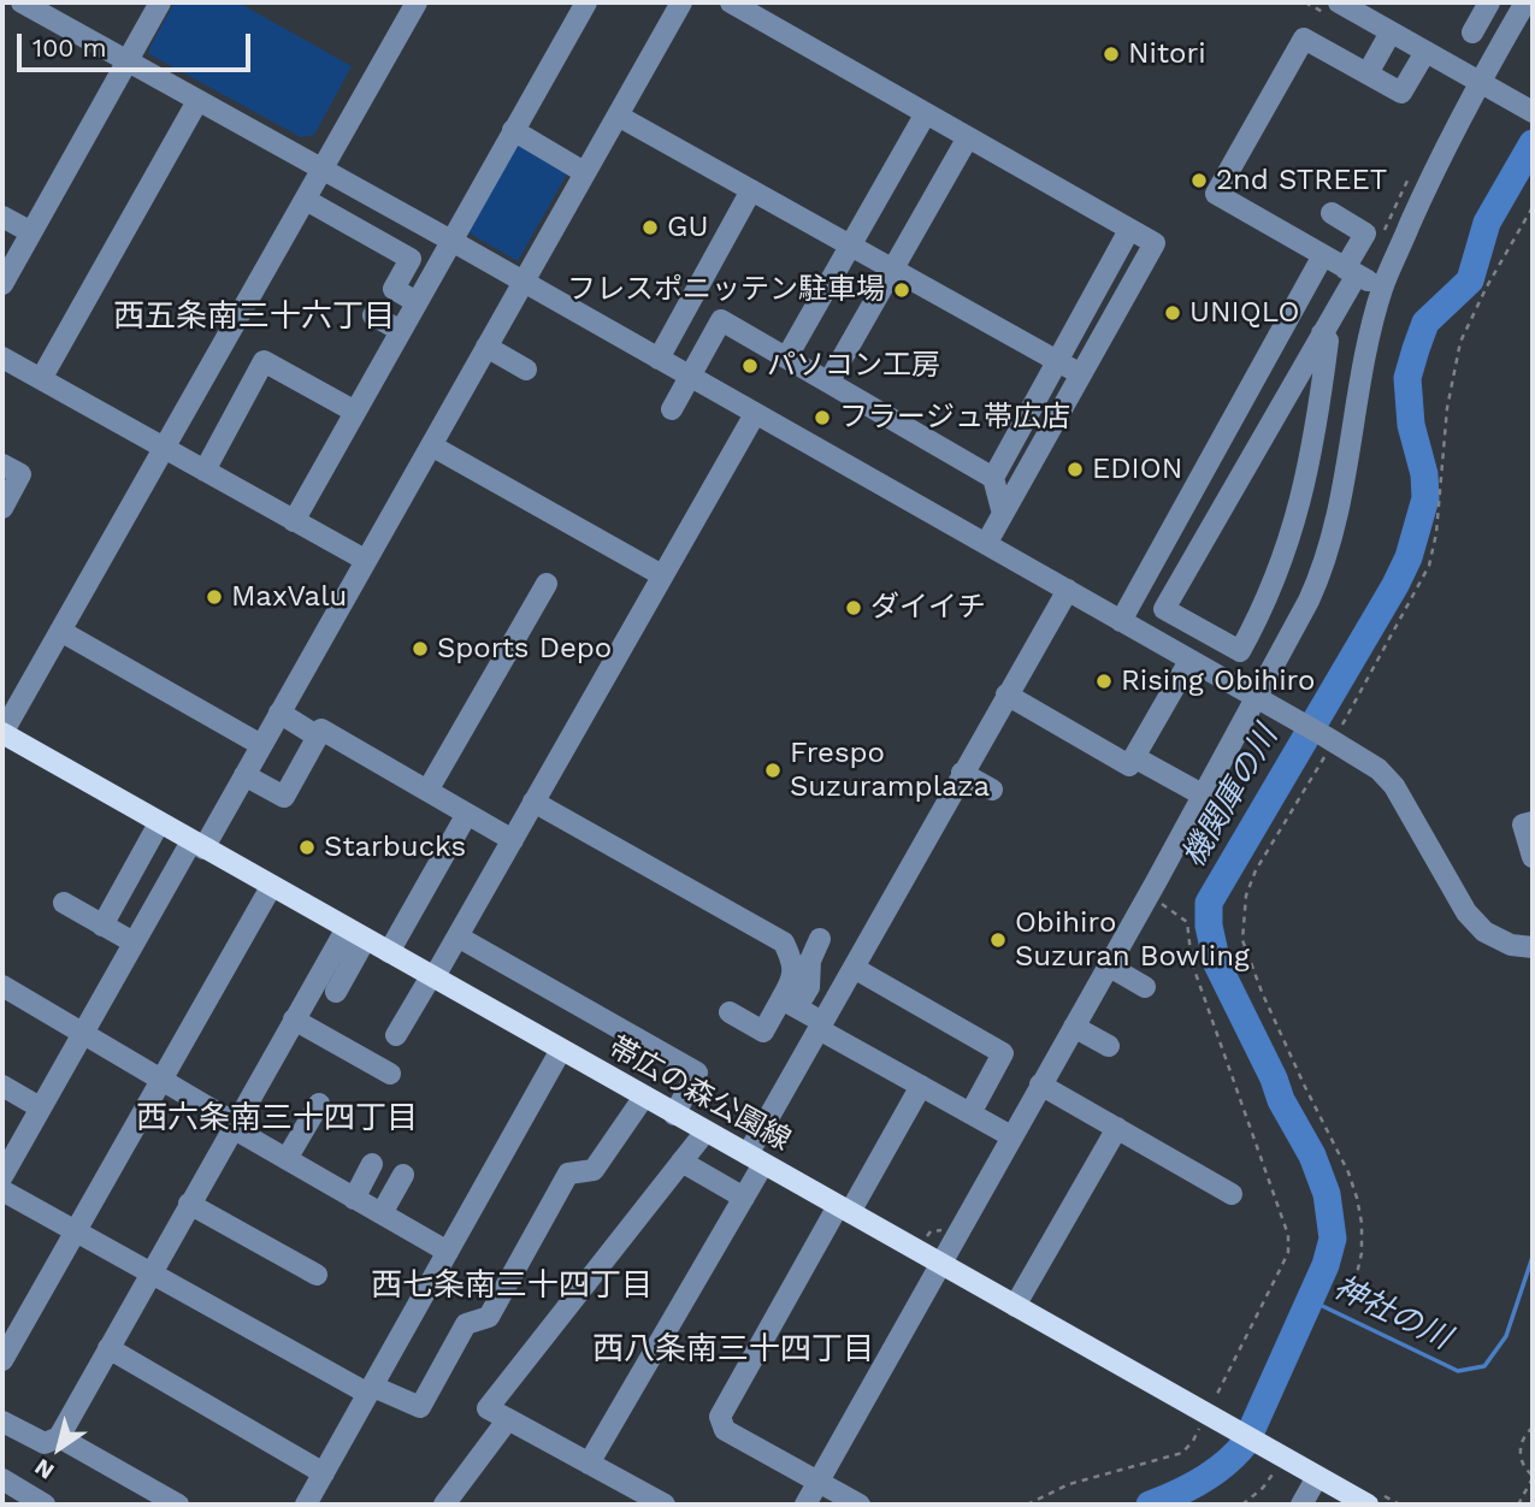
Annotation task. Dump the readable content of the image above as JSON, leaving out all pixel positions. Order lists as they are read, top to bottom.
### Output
{
  "streets": {
    "main road": ["帯広の森公園線"]
  },
  "districts": [
    "西五条南三十六丁目",
    "西六条南三十四丁目",
    "西七条南三十四丁目",
    "西八条南三十四丁目"
  ],
  "water": ["機関庫の川", "神社の川"],
  "places": [
    "Nitori",
    "2nd STREET",
    "GU",
    "フレスポニッテン駐車場",
    "UNIQLO",
    "パソコン工房",
    "フラージュ帯広店",
    "EDION",
    "MaxValu",
    "ダイイチ",
    "Sports Depo",
    "Rising Obihiro",
    "Frespo Suzuramplaza",
    "Starbucks",
    "Obihiro Suzuran Bowling"
  ],
  "scale_bar": "100 m",
  "north": "bottom left"
}
